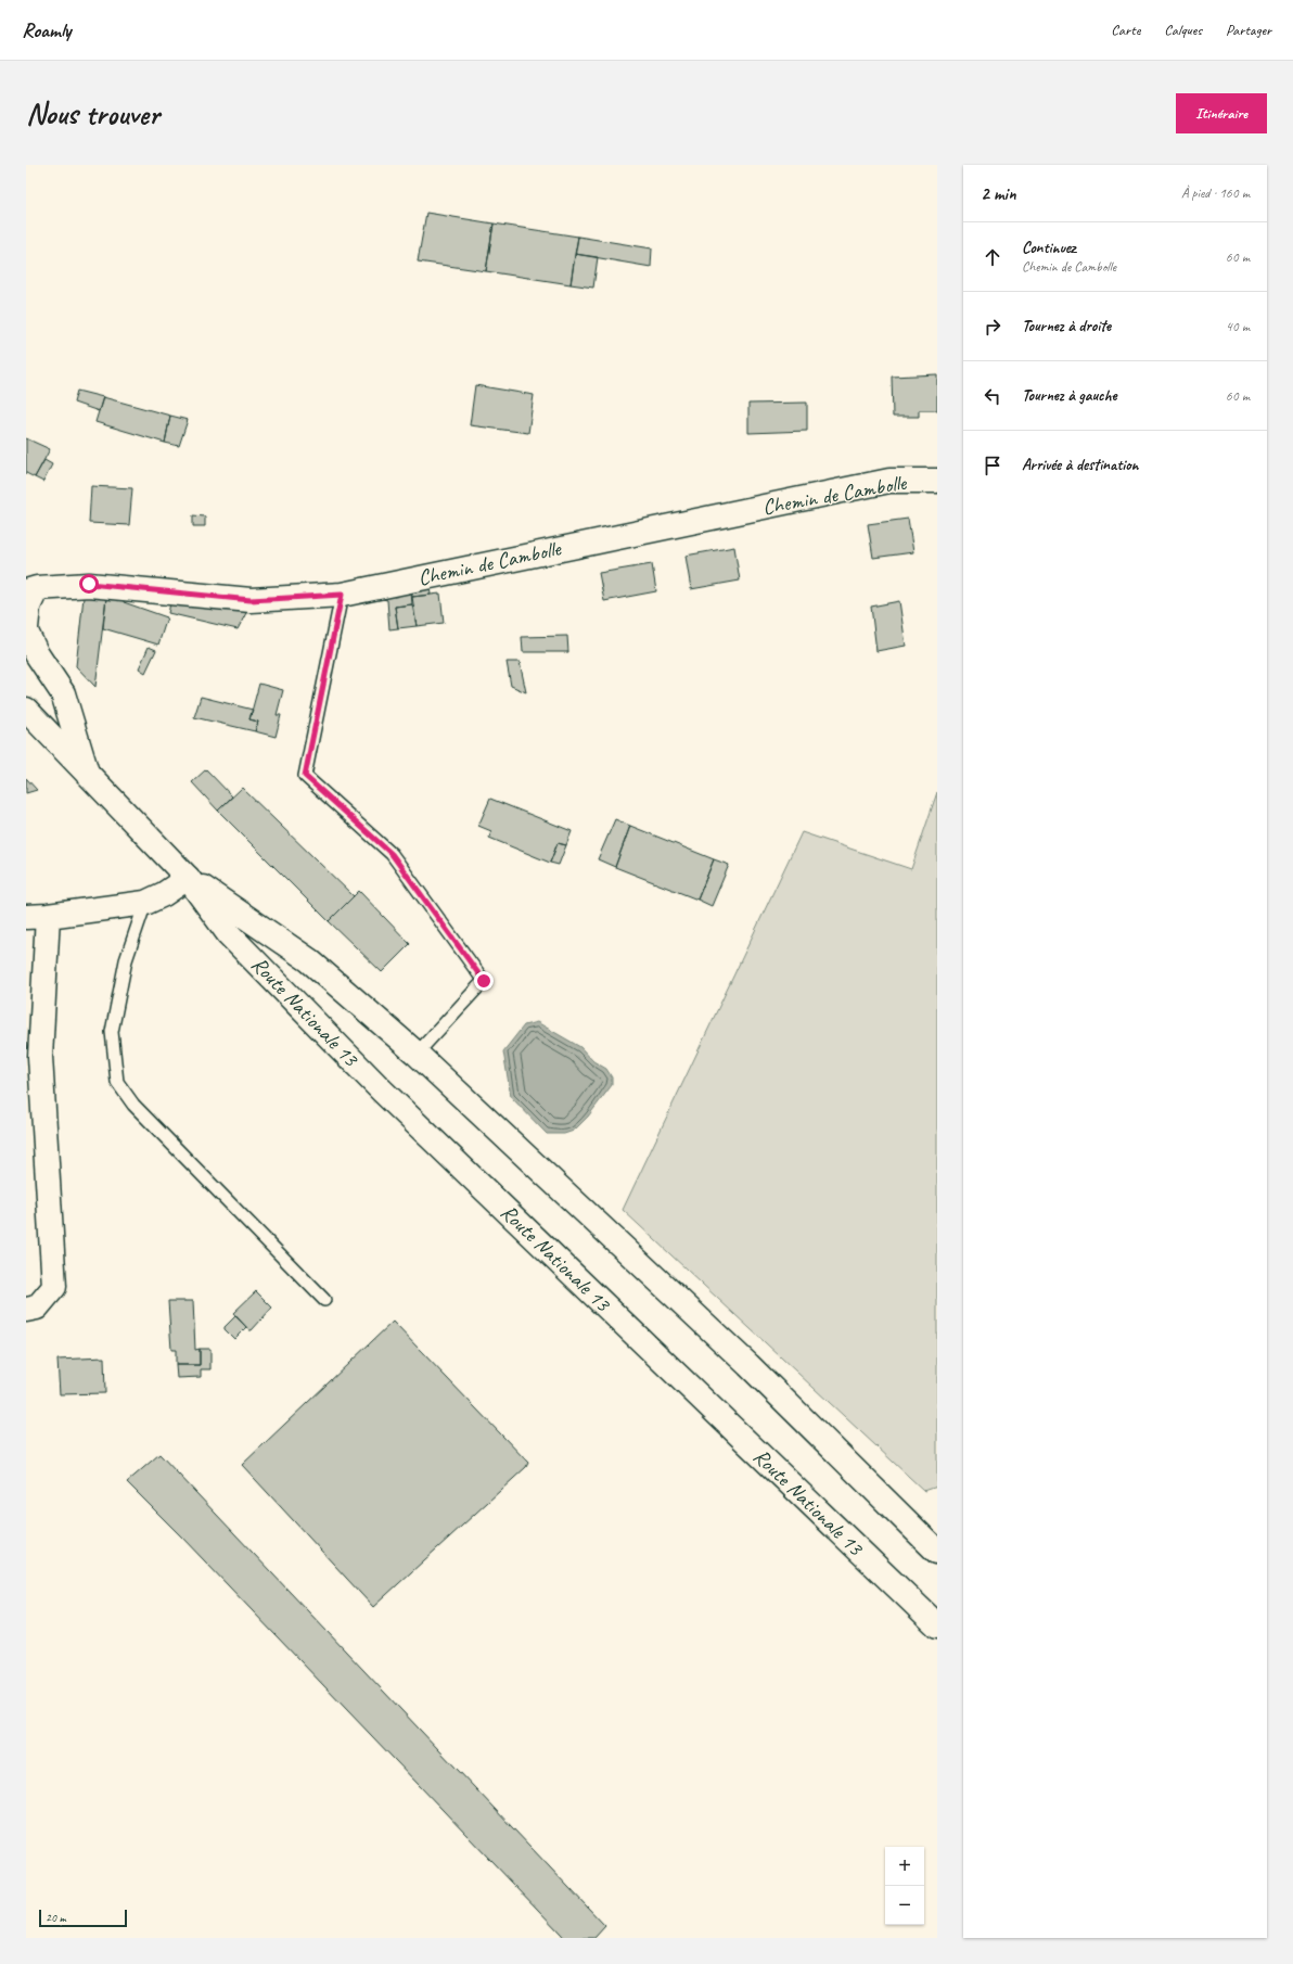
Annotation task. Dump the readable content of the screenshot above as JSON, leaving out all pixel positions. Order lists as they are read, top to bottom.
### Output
{
  "streets": {
    "main road": ["Chemin de Cambolle", "Route Nationale 13"]
  },
  "scale_bar": "20 m",
  "page": {
    "header": "Roamly",
    "nav": ["Carte", "Calques", "Partager"],
    "buttons": "Itinéraire",
    "title": "Nous trouver",
    "heading": ["2 min", "À pied · 160 m"],
    "list": [
      ["Continuez", "Chemin de Cambolle", "60 m"],
      ["Tournez à droite", "40 m"],
      ["Tournez à gauche", "60 m"],
      "Arrivée à destination"
    ],
    "map_buttons": ["+", "−"],
    "scale": "20 m"
  }
}
